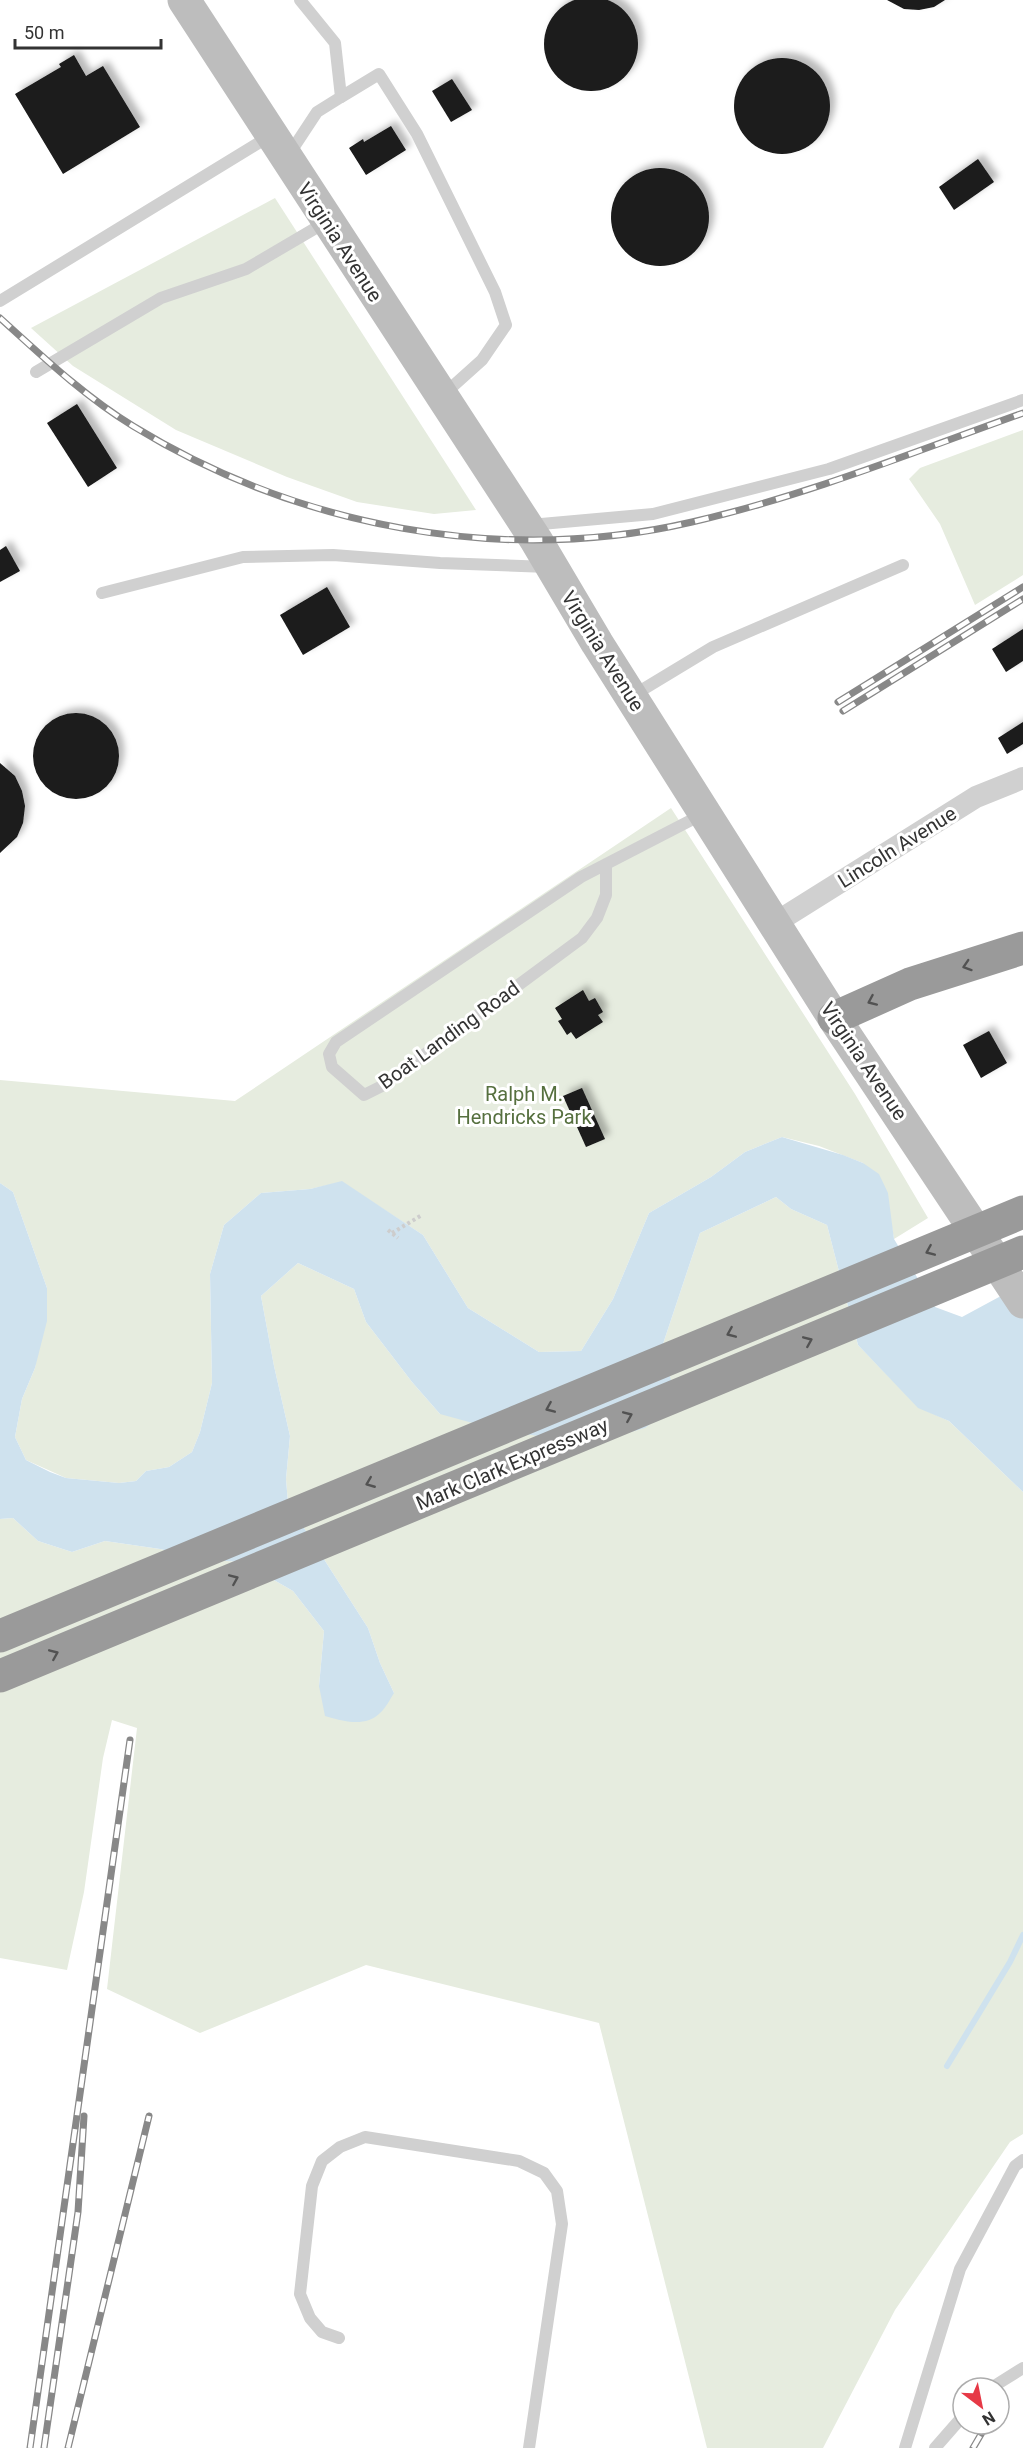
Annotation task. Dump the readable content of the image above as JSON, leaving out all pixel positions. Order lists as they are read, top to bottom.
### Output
{
  "streets": {
    "highway": ["Mark Clark Expressway"],
    "main road": ["Virginia Avenue"],
    "street": ["Lincoln Avenue"],
    "lane": ["Boat Landing Road"]
  },
  "crossings": [
    ["Virginia Avenue", "Lincoln Avenue"],
    ["Virginia Avenue", "Boat Landing Road"]
  ],
  "parks": ["Ralph M. Hendricks Park"],
  "scale_bar": "50 m",
  "north": "bottom right"
}
